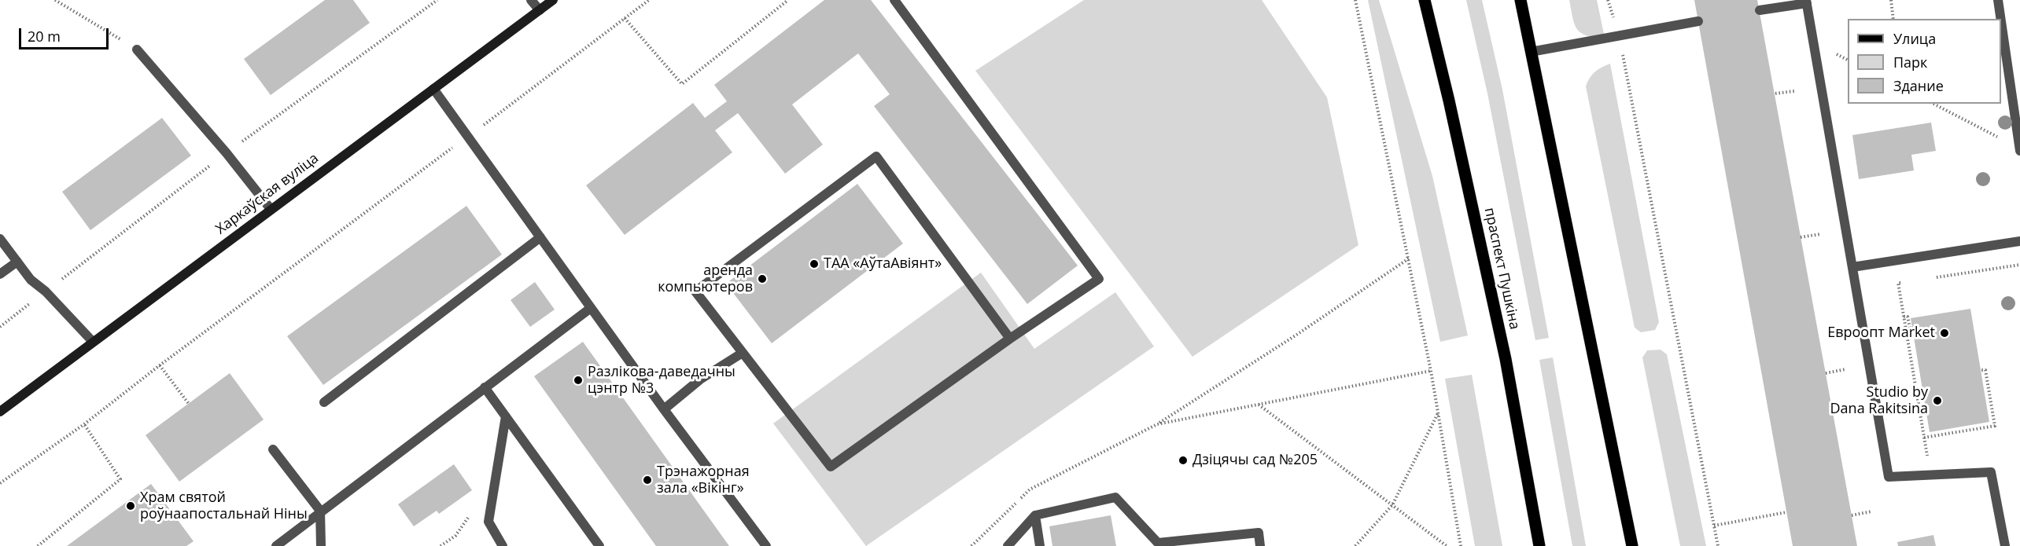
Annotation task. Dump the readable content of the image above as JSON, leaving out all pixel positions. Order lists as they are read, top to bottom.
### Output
{
  "streets": {
    "main road": ["Харкаўская вуліца", "праспект Пушкіна"]
  },
  "places": [
    "ТАА «АўтаАвіянт»",
    "аренда компьютеров",
    "Евроопт Market",
    "Разлікова-даведачны цэнтр №3",
    "Studio by Dana Rakitsina",
    "Дзіцячы сад №205",
    "Трэнажорная зала «Вікінг»",
    "Храм святой роўнаапостальнай Ніны"
  ],
  "legend": ["Улица", "Парк", "Здание"],
  "scale_bar": "20 m"
}
